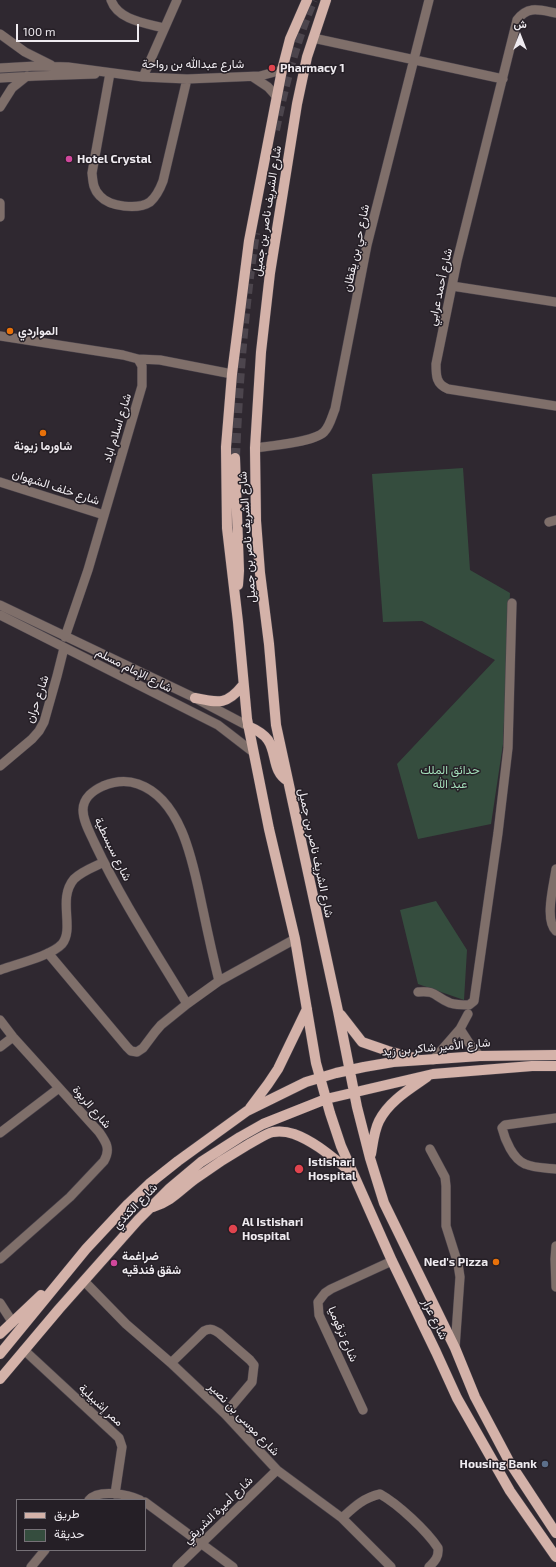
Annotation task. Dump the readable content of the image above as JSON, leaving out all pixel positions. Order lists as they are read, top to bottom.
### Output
{
  "streets": {
    "main road": [
      "شارع الشريف ناصر بن جميل",
      "شارع الأمير شاكر بن زيد",
      "شارع الكندي",
      "شارع عرار"
    ],
    "street": [
      "شارع عبدالله بن رواحة",
      "شارع حي بن يقظان",
      "شارع أحمد عرابي",
      "شارع اسلام اباد",
      "شارع خلف الشهوان",
      "شارع الإمام مسلم",
      "شارع حران",
      "شارع سبسطية",
      "شارع الربوة",
      "شارع ترقوميا",
      "ممر إشبيلية",
      "شارع موسى بن نصير",
      "شارع أميرة الشريقي"
    ]
  },
  "crossings": [
    ["شارع عبدالله بن رواحة", "شارع الشريف ناصر بن جميل"],
    ["شارع الشريف ناصر بن جميل", "شارع حي بن يقظان"],
    ["شارع الشريف ناصر بن جميل", "شارع الإمام مسلم"],
    ["شارع الشريف ناصر بن جميل", "شارع الأمير شاكر بن زيد"],
    ["شارع الشريف ناصر بن جميل", "شارع الكندي"],
    ["شارع الشريف ناصر بن جميل", "شارع عرار"],
    ["شارع اسلام اباد", "شارع خلف الشهوان"],
    ["شارع اسلام اباد", "شارع الإمام مسلم"],
    ["شارع الإمام مسلم", "شارع حران"],
    ["شارع الأمير شاكر بن زيد", "شارع الكندي"],
    ["شارع الأمير شاكر بن زيد", "شارع عرار"],
    ["شارع الكندي", "شارع عرار"],
    ["شارع الكندي", "ممر إشبيلية"],
    ["شارع الكندي", "شارع موسى بن نصير"],
    ["شارع عرار", "شارع ترقوميا"],
    ["شارع موسى بن نصير", "شارع أميرة الشريقي"]
  ],
  "parks": ["حدائق الملك عبد الله"],
  "places": [
    "Pharmacy 1",
    "Hotel Crystal",
    "المواردي",
    "شاورما زيونة",
    "Istishari Hospital",
    "Al Istishari Hospital",
    "Ned's Pizza",
    "ضراغمة شقق فندقيه",
    "Housing Bank"
  ],
  "legend": ["طريق", "حديقة"],
  "scale_bar": "100 m",
  "north": "top"
}
